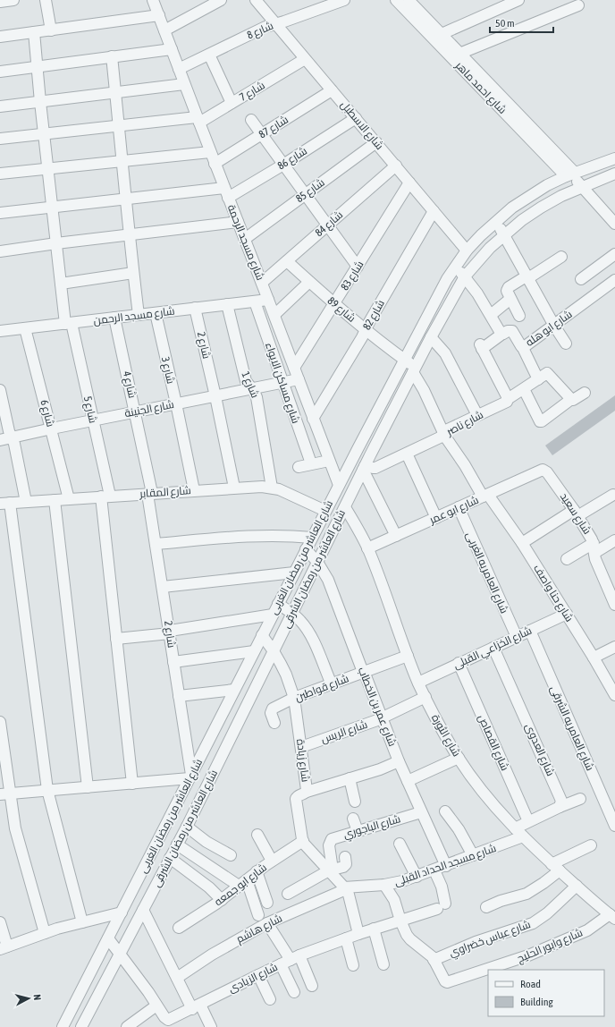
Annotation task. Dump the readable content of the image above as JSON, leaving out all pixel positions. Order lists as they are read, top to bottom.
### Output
{
  "streets": {
    "street": [
      "شارع 8",
      "شارع احمد ماهر",
      "شارع 7",
      "شارع الاسطبل",
      "شارع 87",
      "شارع 86",
      "شارع 85",
      "شارع 84",
      "شارع مسجد الرحمة",
      "شارع 83",
      "شارع 89",
      "شارع 82",
      "شارع مسجد الرحمن",
      "شارع ابو هله",
      "شارع 2",
      "شارع 3",
      "شارع مساكن الايواء",
      "شارع 4",
      "شارع 1",
      "شارع الجنينة",
      "شارع 5",
      "شارع 6",
      "شارع ناصر",
      "شارع المقابر",
      "شارع ابو عمر",
      "شارع سعيد",
      "شارع العاشر من رمضان الغربى",
      "شارع العاشر من رمضان الشرقى",
      "شارع العامريه الغربى",
      "شارع حنا واصف",
      "شارع الخزاعي القبلى",
      "شارع قواطين",
      "شارع عمر بن الخطاب",
      "شارع العامريه الشرقى",
      "شارع الريس",
      "شارع الثورة",
      "شارع القصاص",
      "شارع العدوى",
      "شارع زيادة",
      "شارع الباجوري",
      "شارع مسجد الحداد القبلى",
      "شارع ابو جمعه",
      "شارع هاشم",
      "شارع عباس خضراوي",
      "شارع وابور الحليج",
      "شارع الزيادى"
    ]
  },
  "crossings": [
    ["شارع 8", "شارع الاسطبل"],
    ["شارع 8", "شارع مسجد الرحمة"],
    ["شارع احمد ماهر", "شارع العاشر من رمضان الغربى"],
    ["شارع احمد ماهر", "شارع العاشر من رمضان الشرقى"],
    ["شارع 7", "شارع الاسطبل"],
    ["شارع 7", "شارع مسجد الرحمة"],
    ["شارع الاسطبل", "شارع 87"],
    ["شارع الاسطبل", "شارع 86"],
    ["شارع الاسطبل", "شارع 85"],
    ["شارع الاسطبل", "شارع 84"],
    ["شارع الاسطبل", "شارع 83"],
    ["شارع الاسطبل", "شارع 82"],
    ["شارع الاسطبل", "شارع العاشر من رمضان الغربى"],
    ["شارع 87", "شارع مسجد الرحمة"],
    ["شارع 86", "شارع مسجد الرحمة"],
    ["شارع 85", "شارع مسجد الرحمة"],
    ["شارع 84", "شارع مسجد الرحمة"],
    ["شارع 84", "شارع 89"],
    ["شارع مسجد الرحمة", "شارع 83"],
    ["شارع مسجد الرحمة", "شارع 82"],
    ["شارع مسجد الرحمة", "شارع مسجد الرحمن"],
    ["شارع مسجد الرحمة", "شارع الجنينة"],
    ["شارع مسجد الرحمة", "شارع العاشر من رمضان الغربى"],
    ["شارع 83", "شارع 89"],
    ["شارع 89", "شارع 82"],
    ["شارع 89", "شارع العاشر من رمضان الغربى"],
    ["شارع 89", "شارع العاشر من رمضان الشرقى"],
    ["شارع 89", "شارع حنا واصف"],
    ["شارع مسجد الرحمن", "شارع 2"],
    ["شارع مسجد الرحمن", "شارع 3"],
    ["شارع مسجد الرحمن", "شارع مساكن الايواء"],
    ["شارع مسجد الرحمن", "شارع 4"],
    ["شارع مسجد الرحمن", "شارع 1"],
    ["شارع مسجد الرحمن", "شارع 5"],
    ["شارع مسجد الرحمن", "شارع 6"],
    ["شارع 2", "شارع 4"],
    ["شارع 2", "شارع الجنينة"],
    ["شارع 2", "شارع المقابر"],
    ["شارع 2", "شارع العاشر من رمضان الغربى"],
    ["شارع 3", "شارع الجنينة"],
    ["شارع 3", "شارع المقابر"],
    ["شارع مساكن الايواء", "شارع الجنينة"],
    ["شارع 4", "شارع الجنينة"],
    ["شارع 4", "شارع المقابر"],
    ["شارع 1", "شارع الجنينة"],
    ["شارع 1", "شارع المقابر"],
    ["شارع الجنينة", "شارع 5"],
    ["شارع الجنينة", "شارع 6"],
    ["شارع 5", "شارع المقابر"],
    ["شارع 6", "شارع المقابر"],
    ["شارع ناصر", "شارع العاشر من رمضان الشرقى"],
    ["شارع ناصر", "شارع حنا واصف"],
    ["شارع المقابر", "شارع العاشر من رمضان الغربى"],
    ["شارع المقابر", "شارع العاشر من رمضان الشرقى"],
    ["شارع ابو عمر", "شارع سعيد"],
    ["شارع ابو عمر", "شارع العامريه الغربى"],
    ["شارع ابو عمر", "شارع حنا واصف"],
    ["شارع ابو عمر", "شارع الثورة"],
    ["شارع العاشر من رمضان الغربى", "شارع عمر بن الخطاب"],
    ["شارع العاشر من رمضان الغربى", "شارع زيادة"],
    ["شارع العاشر من رمضان الغربى", "شارع الزيادى"],
    ["شارع العاشر من رمضان الشرقى", "شارع حنا واصف"],
    ["شارع العاشر من رمضان الشرقى", "شارع عمر بن الخطاب"],
    ["شارع العاشر من رمضان الشرقى", "شارع الثورة"],
    ["شارع العاشر من رمضان الشرقى", "شارع زيادة"],
    ["شارع العاشر من رمضان الشرقى", "شارع الزيادى"],
    ["شارع العامريه الغربى", "شارع الخزاعي القبلى"],
    ["شارع حنا واصف", "شارع الخزاعي القبلى"],
    ["شارع الخزاعي القبلى", "شارع العامريه الشرقى"],
    ["شارع الخزاعي القبلى", "شارع الثورة"],
    ["شارع الخزاعي القبلى", "شارع القصاص"],
    ["شارع الخزاعي القبلى", "شارع العدوى"],
    ["شارع قواطين", "شارع عمر بن الخطاب"],
    ["شارع قواطين", "شارع الثورة"],
    ["شارع قواطين", "شارع زيادة"],
    ["شارع عمر بن الخطاب", "شارع الريس"],
    ["شارع عمر بن الخطاب", "شارع الباجوري"],
    ["شارع عمر بن الخطاب", "شارع مسجد الحداد القبلى"],
    ["شارع الريس", "شارع الثورة"],
    ["شارع الريس", "شارع زيادة"],
    ["شارع الثورة", "شارع مسجد الحداد القبلى"],
    ["شارع الثورة", "شارع عباس خضراوي"],
    ["شارع الثورة", "شارع وابور الحليج"],
    ["شارع زيادة", "شارع الباجوري"],
    ["شارع زيادة", "شارع مسجد الحداد القبلى"],
    ["شارع زيادة", "شارع ابو جمعه"],
    ["شارع زيادة", "شارع هاشم"],
    ["شارع زيادة", "شارع الزيادى"],
    ["شارع مسجد الحداد القبلى", "شارع هاشم"],
    ["شارع مسجد الحداد القبلى", "شارع الزيادى"],
    ["شارع عباس خضراوي", "شارع وابور الحليج"]
  ],
  "legend": ["Road", "Building"],
  "scale_bar": "50 m",
  "north": "right"
}
